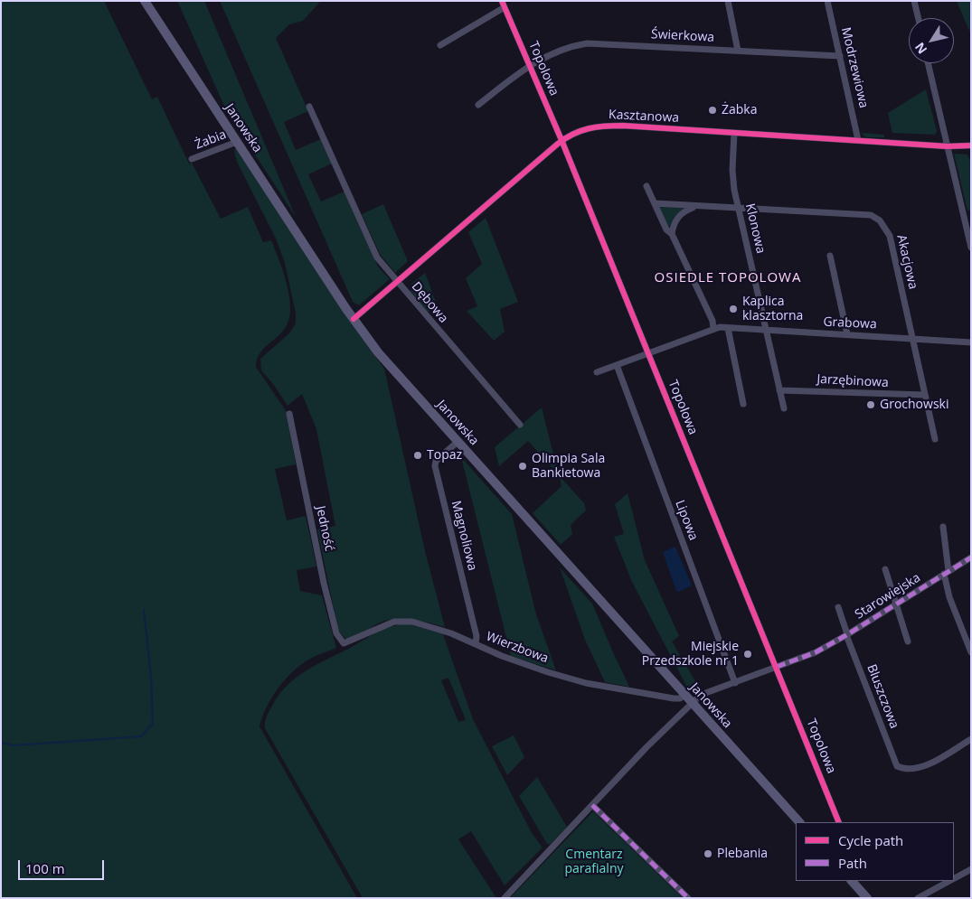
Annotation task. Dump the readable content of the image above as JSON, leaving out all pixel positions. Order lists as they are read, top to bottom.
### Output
{
  "streets": {
    "main road": ["Janowska"],
    "street": [
      "Świerkowa",
      "Modrzewiowa",
      "Topolowa",
      "Kasztanowa",
      "Żabia",
      "Klonowa",
      "Akacjowa",
      "Dębowa",
      "Grabowa",
      "Jarzębinowa",
      "Lipowa",
      "Jedność",
      "Magnoliowa",
      "Starowiejska",
      "Wierzbowa",
      "Bluszczowa"
    ]
  },
  "crossings": [
    ["Świerkowa", "Modrzewiowa"],
    ["Świerkowa", "Topolowa"],
    ["Modrzewiowa", "Kasztanowa"],
    ["Topolowa", "Kasztanowa"],
    ["Topolowa", "Grabowa"],
    ["Topolowa", "Starowiejska"],
    ["Kasztanowa", "Janowska"],
    ["Kasztanowa", "Klonowa"],
    ["Kasztanowa", "Dębowa"],
    ["Janowska", "Żabia"],
    ["Janowska", "Magnoliowa"],
    ["Janowska", "Starowiejska"],
    ["Janowska", "Wierzbowa"],
    ["Klonowa", "Akacjowa"],
    ["Klonowa", "Grabowa"],
    ["Klonowa", "Jarzębinowa"],
    ["Akacjowa", "Grabowa"],
    ["Akacjowa", "Jarzębinowa"],
    ["Grabowa", "Lipowa"],
    ["Lipowa", "Starowiejska"],
    ["Jedność", "Wierzbowa"],
    ["Magnoliowa", "Wierzbowa"],
    ["Starowiejska", "Bluszczowa"]
  ],
  "districts": ["OSIEDLE TOPOLOWA"],
  "parks": ["Cmentarz parafialny"],
  "places": [
    "Żabka",
    "Kaplica klasztorna",
    "Grochowski",
    "Topaz",
    "Olimpia Sala Bankietowa",
    "Miejskie Przedszkole nr 1",
    "Plebania"
  ],
  "legend": ["Cycle path", "Path"],
  "scale_bar": "100 m",
  "north": "bottom left"
}
